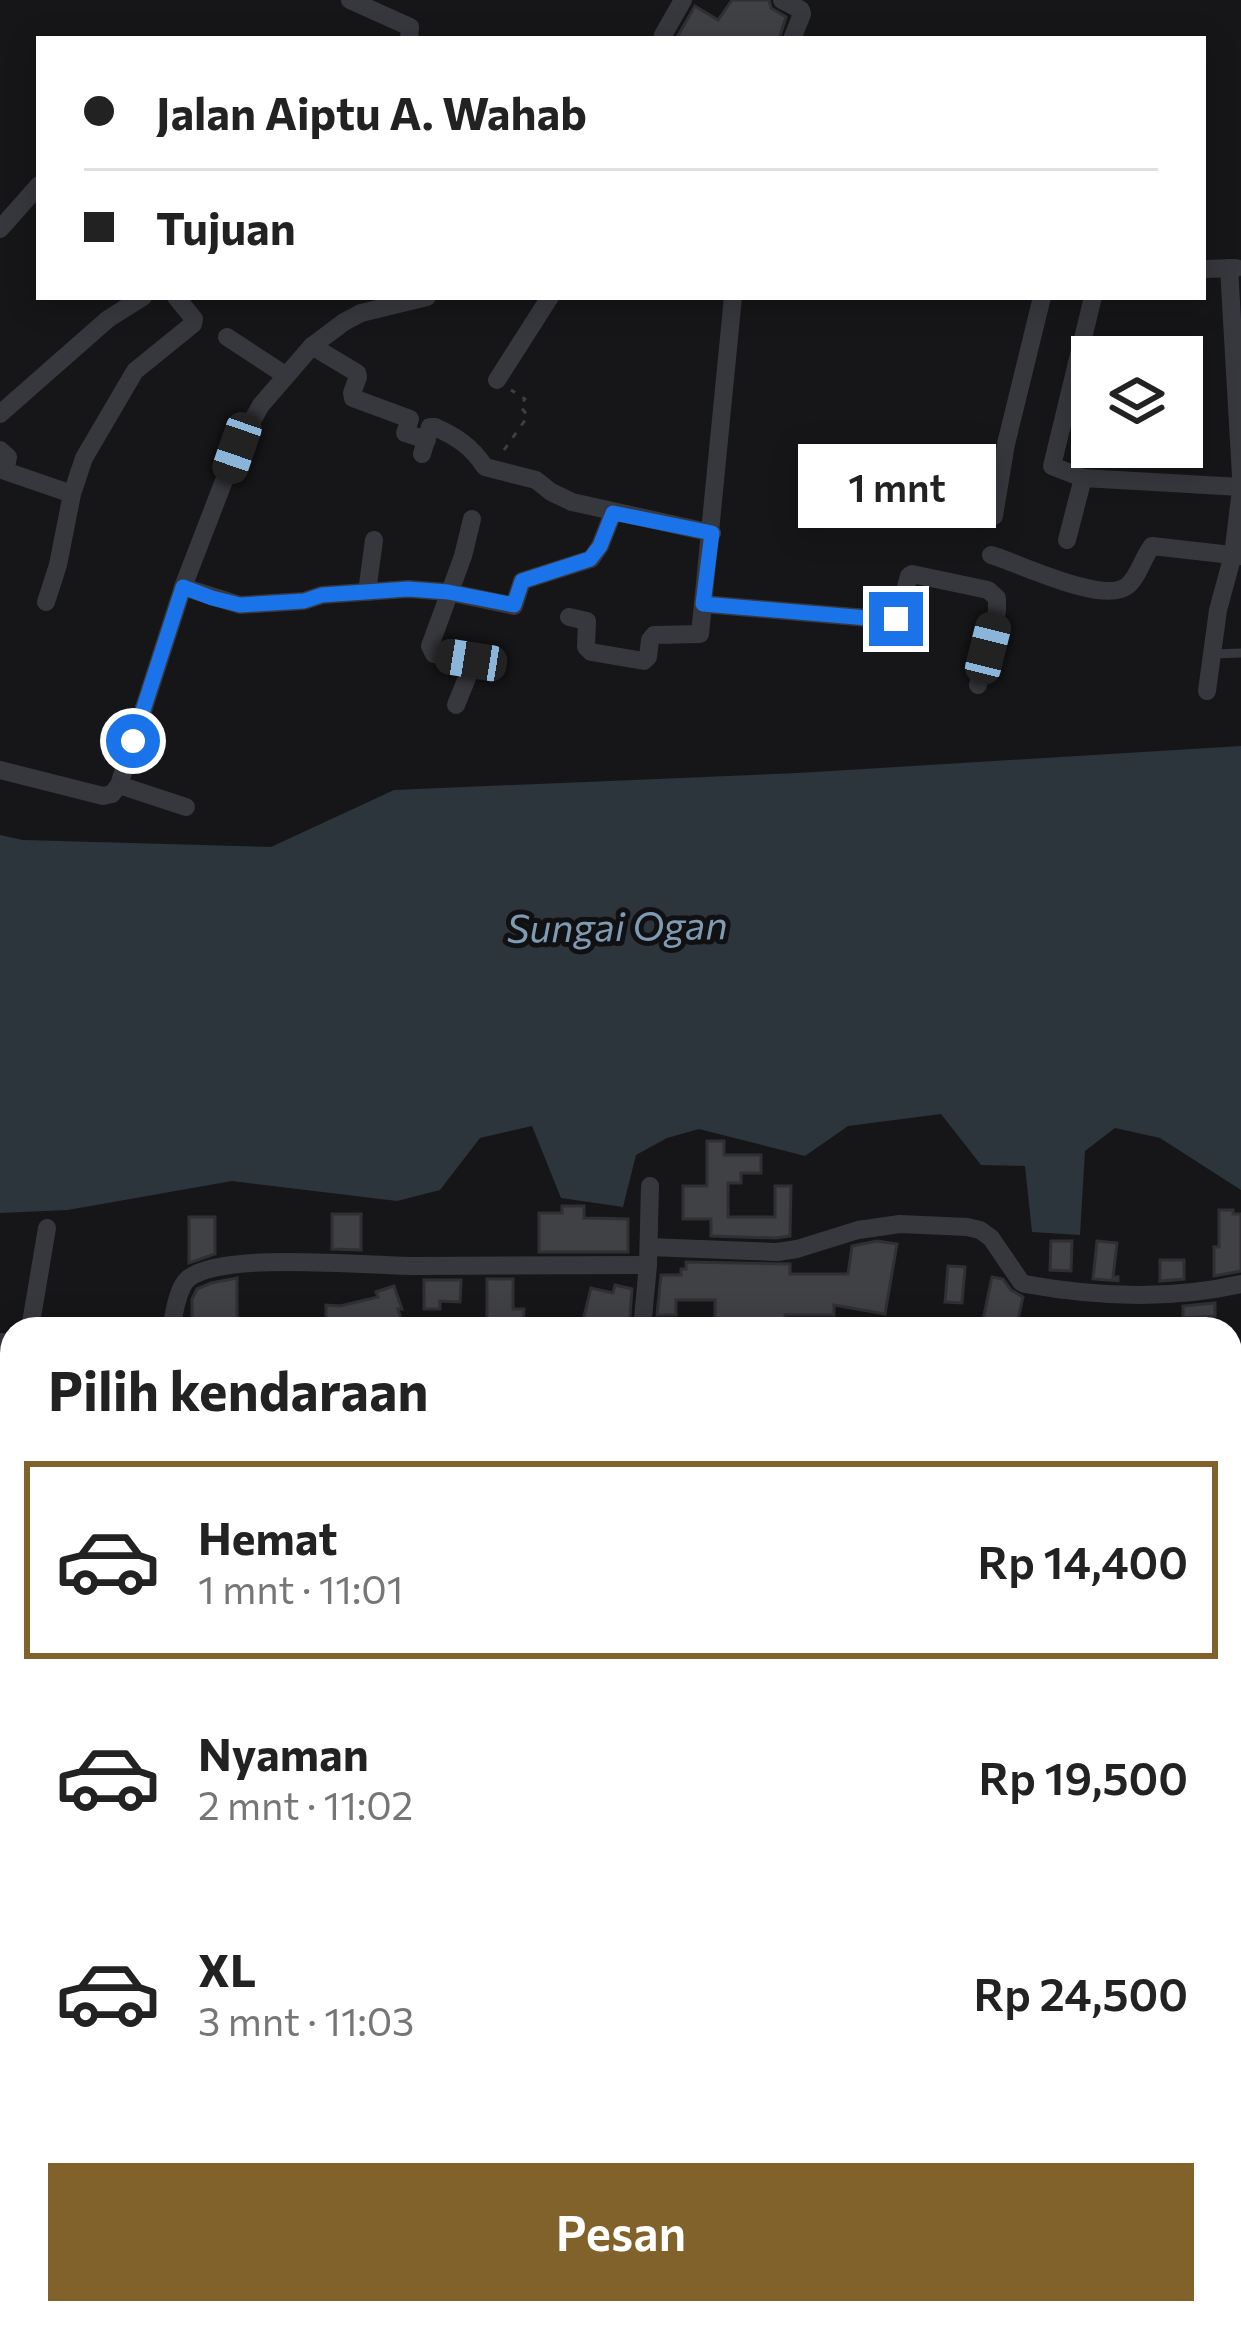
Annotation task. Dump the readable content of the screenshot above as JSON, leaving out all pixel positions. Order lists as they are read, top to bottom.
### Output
{
  "water": ["Sungai Ogan"],
  "page": {
    "banner": ["Jalan Aiptu A. Wahab", "Tujuan"],
    "bubble": "1 mnt",
    "heading": "Pilih kendaraan",
    "list": [
      {
        "name": "Hemat",
        "note": "1 mnt · 11:01",
        "value": "Rp 14,400"
      },
      {
        "name": "Nyaman",
        "note": "2 mnt · 11:02",
        "value": "Rp 19,500"
      },
      {
        "name": "XL",
        "note": "3 mnt · 11:03",
        "value": "Rp 24,500"
      }
    ],
    "buttons": "Pesan"
  }
}
